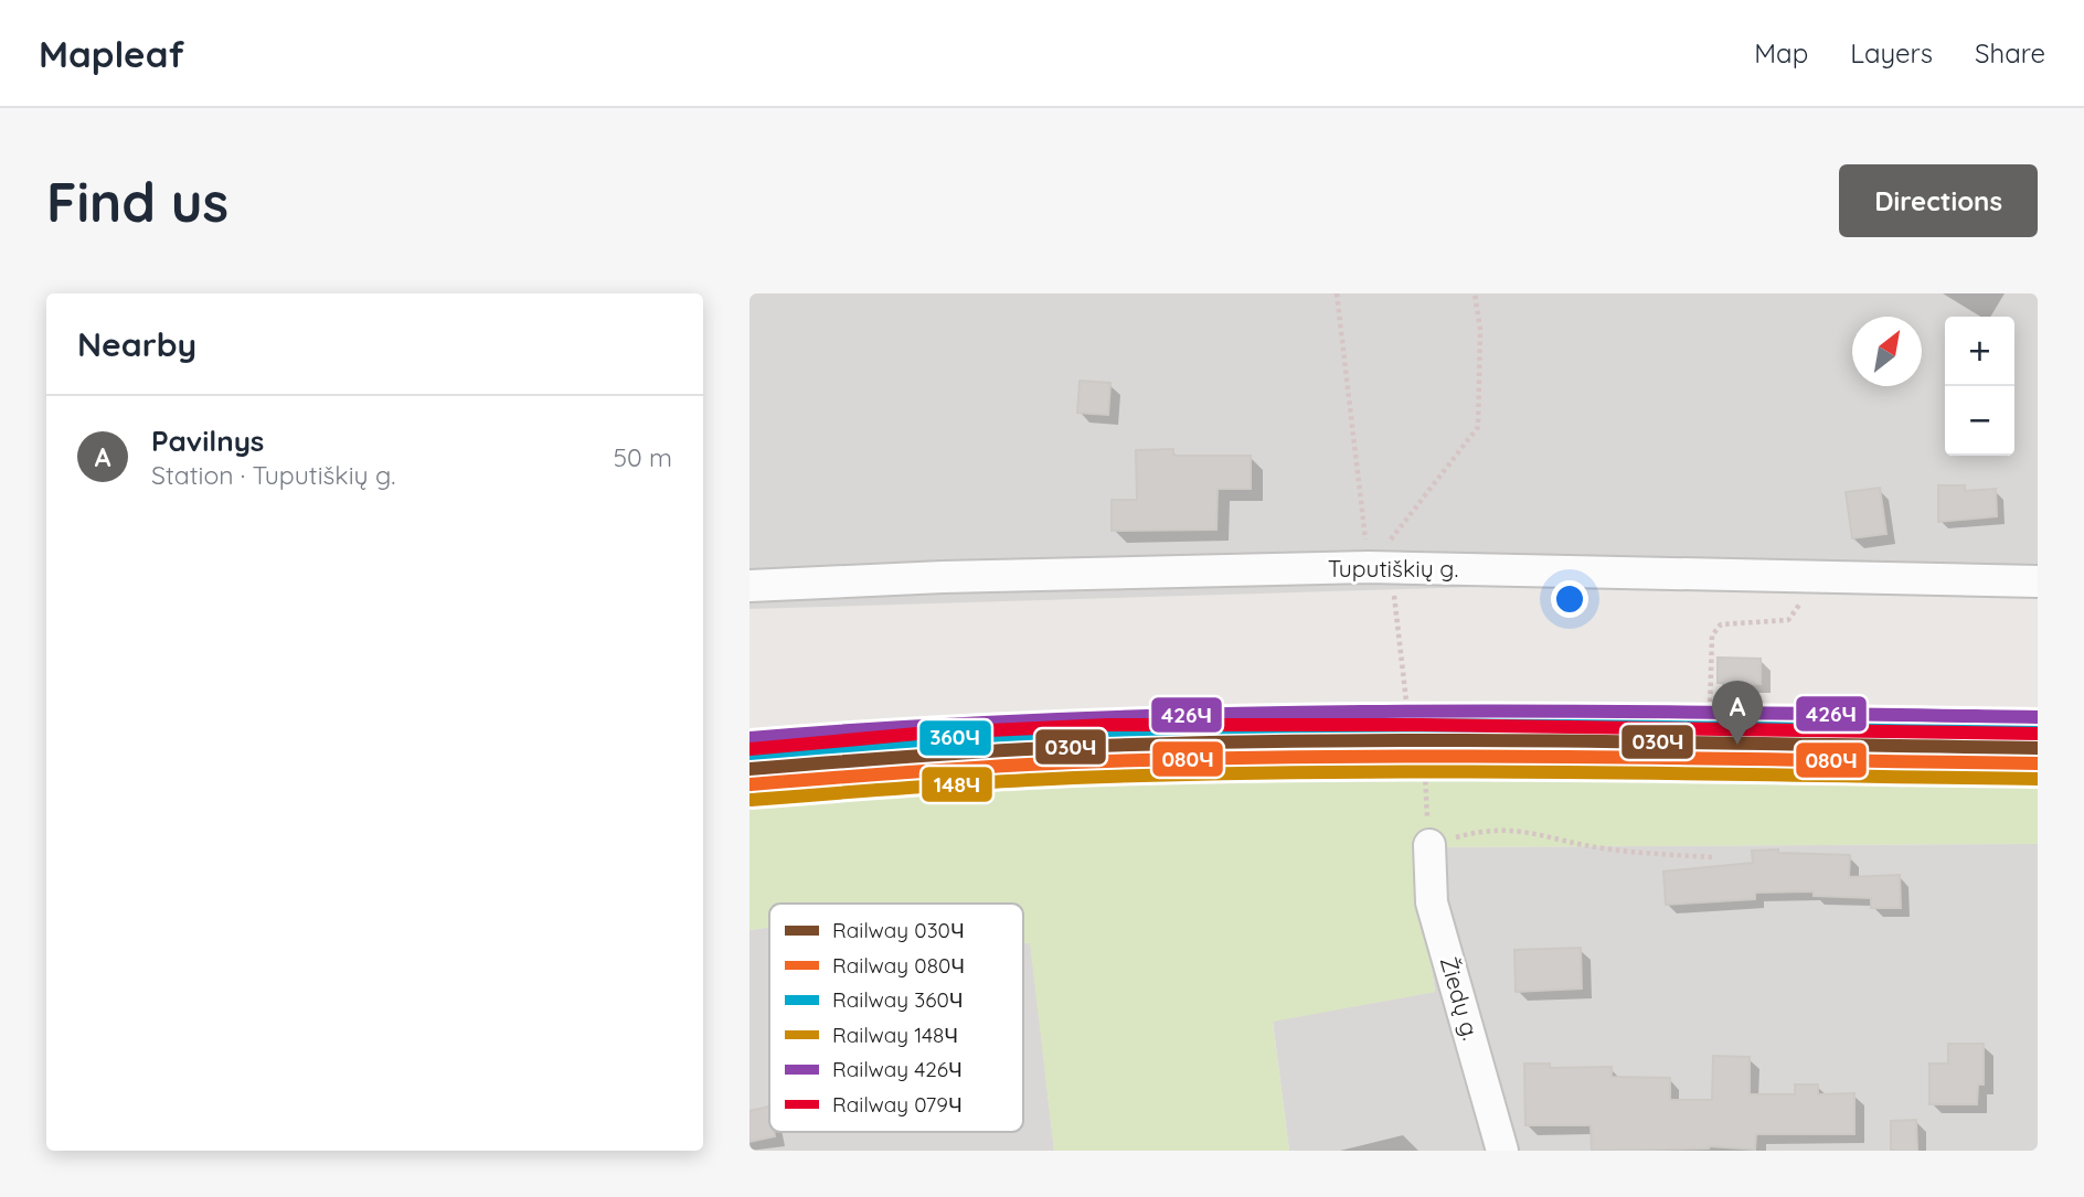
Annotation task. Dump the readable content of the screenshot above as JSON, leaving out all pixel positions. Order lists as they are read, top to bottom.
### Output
{
  "streets": {
    "street": ["Tuputiškių g.", "Žiedų g."]
  },
  "lines": [
    "rail line 426Ч",
    "rail line 079Ч",
    "rail line 360Ч",
    "rail line 030Ч",
    "rail line 080Ч",
    "rail line 148Ч"
  ],
  "legend": [
    "Railway 030Ч",
    "Railway 080Ч",
    "Railway 360Ч",
    "Railway 148Ч",
    "Railway 426Ч",
    "Railway 079Ч"
  ],
  "north": "top right",
  "page": {
    "header": "Mapleaf",
    "nav": ["Map", "Layers", "Share"],
    "buttons": "Directions",
    "title": "Find us",
    "heading": "Nearby",
    "map_buttons": ["+", "−"],
    "list": [
      {
        "mark": "A",
        "name": "Pavilnys",
        "note": "Station · Tuputiškių g.",
        "value": "50 m"
      }
    ],
    "pins": "A"
  }
}
